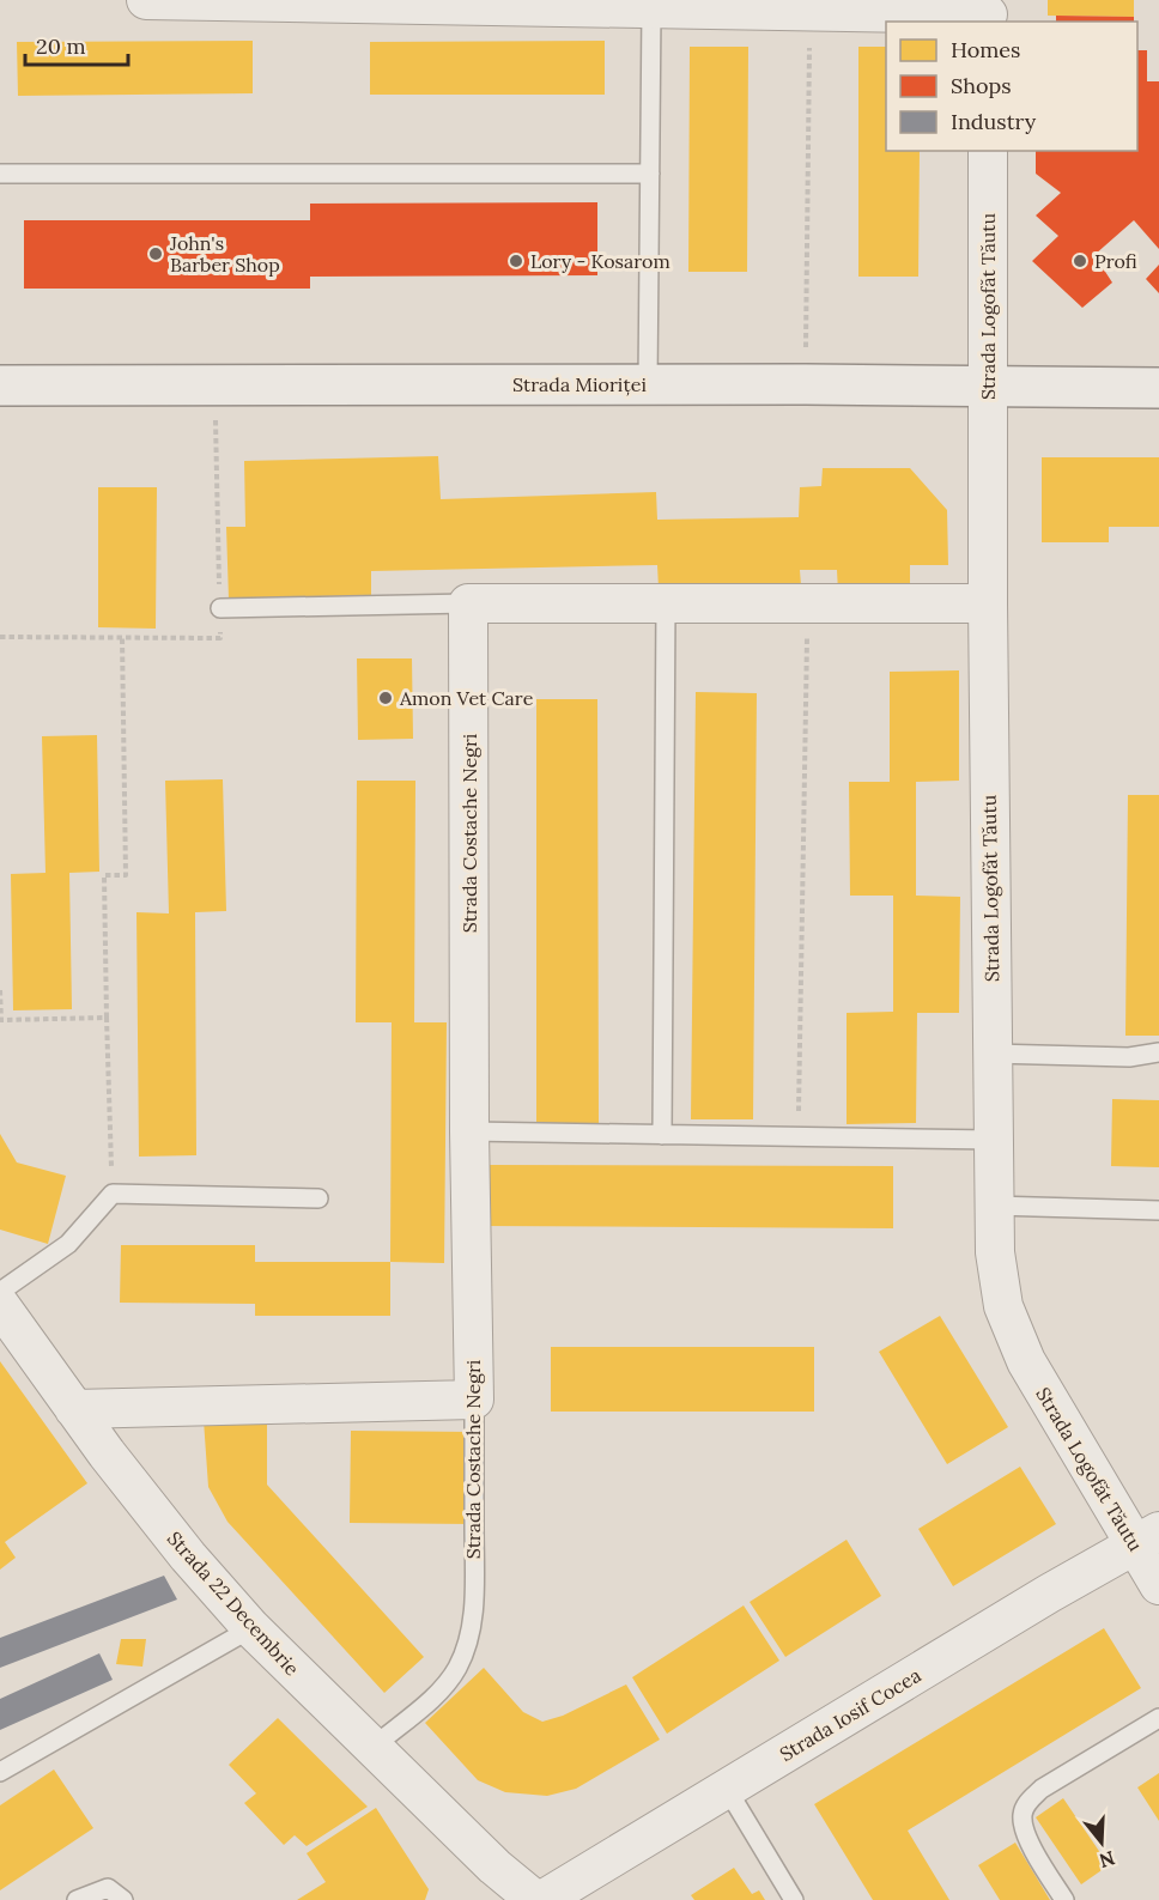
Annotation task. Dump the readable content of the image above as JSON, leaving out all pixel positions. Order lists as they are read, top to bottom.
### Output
{
  "streets": {
    "main road": ["Strada Mioriței"],
    "street": [
      "Strada Logofăt Tăutu",
      "Strada Costache Negri",
      "Strada 22 Decembrie",
      "Strada Iosif Cocea"
    ]
  },
  "crossings": [
    ["Strada Logofăt Tăutu", "Strada Mioriței"],
    ["Strada Logofăt Tăutu", "Strada Iosif Cocea"],
    ["Strada Costache Negri", "Strada 22 Decembrie"]
  ],
  "places": [
    "John's Barber Shop",
    "Lory - Kosarom",
    "Profi",
    "Amon Vet Care"
  ],
  "legend": ["Homes", "Shops", "Industry"],
  "scale_bar": "20 m",
  "north": "bottom"
}
